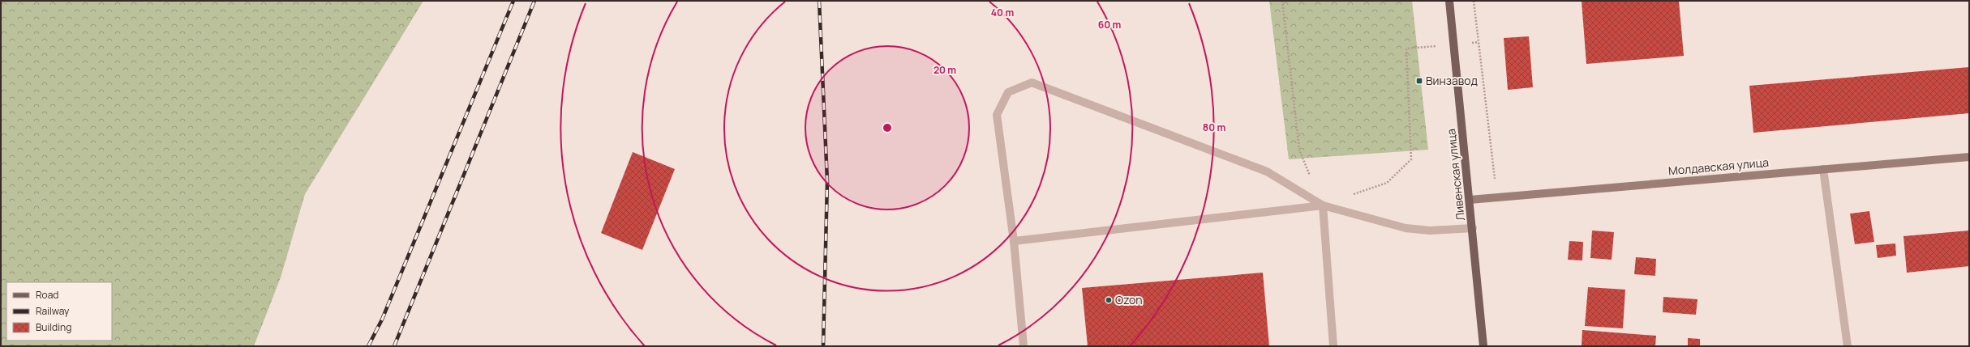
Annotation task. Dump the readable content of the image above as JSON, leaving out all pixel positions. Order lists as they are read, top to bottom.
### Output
{
  "streets": {
    "main road": ["Ливенская улица"],
    "street": ["Молдавская улица"]
  },
  "crossings": [
    ["Молдавская улица", "Ливенская улица"]
  ],
  "places": {
    "transit": ["Винзавод"],
    "other": ["Ozon"]
  },
  "legend": ["Road", "Railway", "Building"],
  "rings": [
    "40 m",
    "60 m",
    "20 m",
    "80 m"
  ]
}
